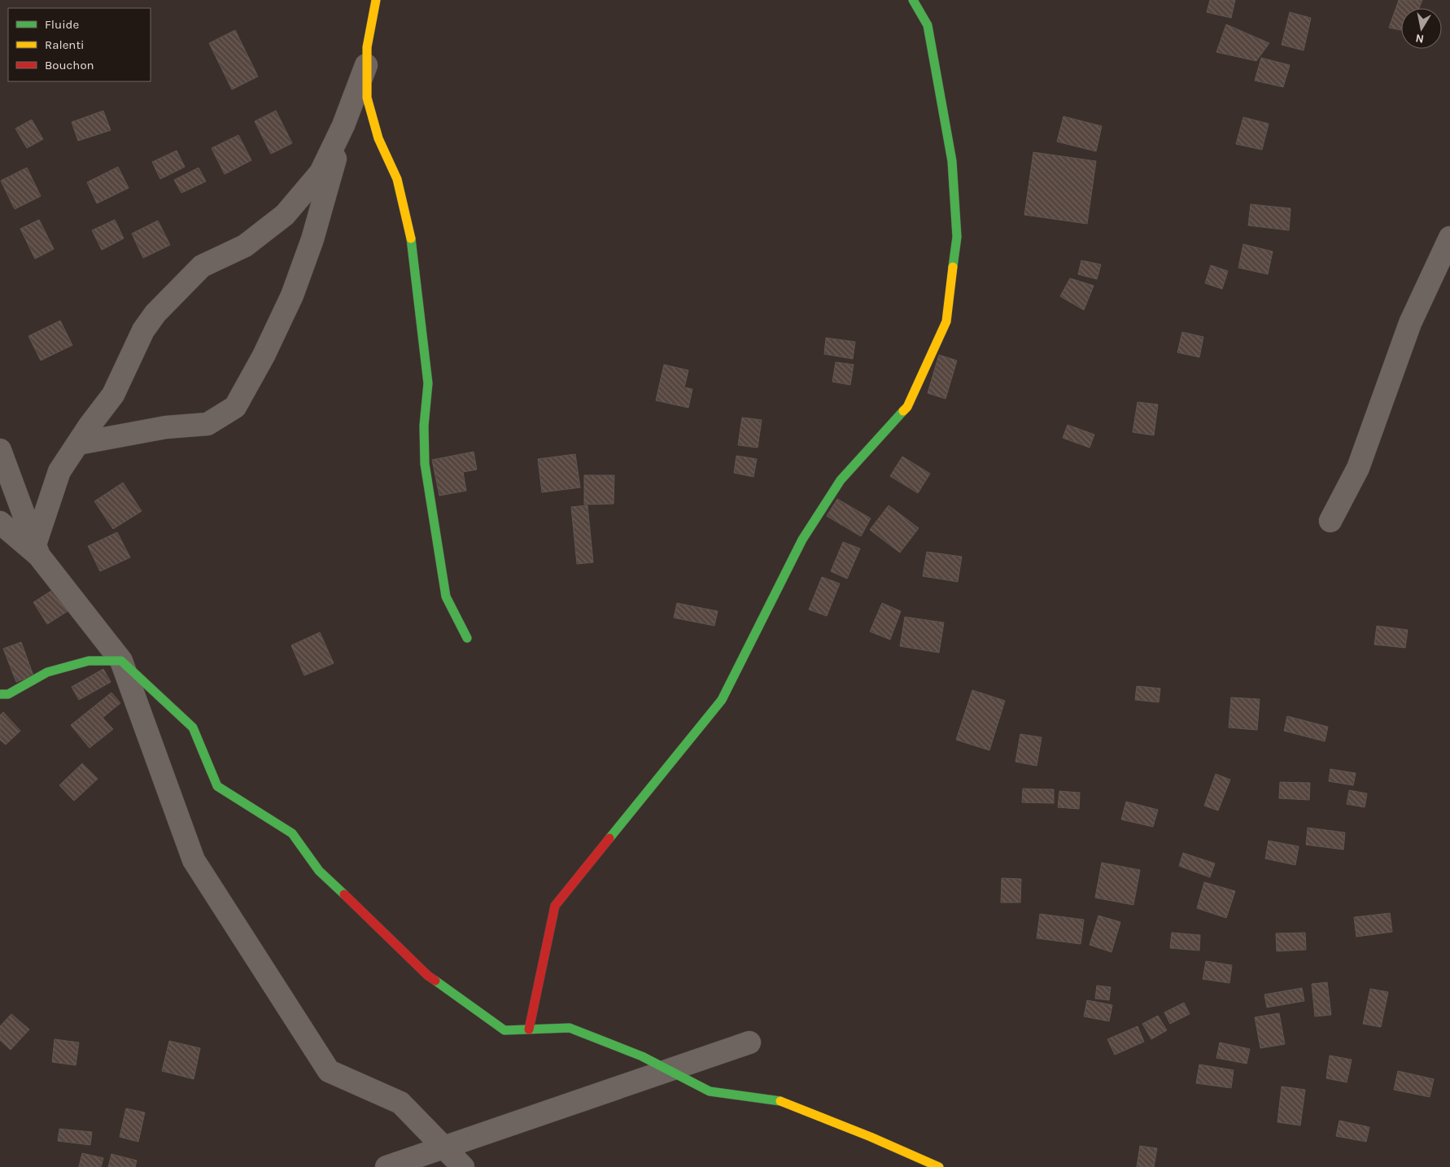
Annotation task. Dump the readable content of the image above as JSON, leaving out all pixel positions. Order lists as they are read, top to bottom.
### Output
{
  "legend": ["Fluide", "Ralenti", "Bouchon"],
  "north": "bottom"
}
